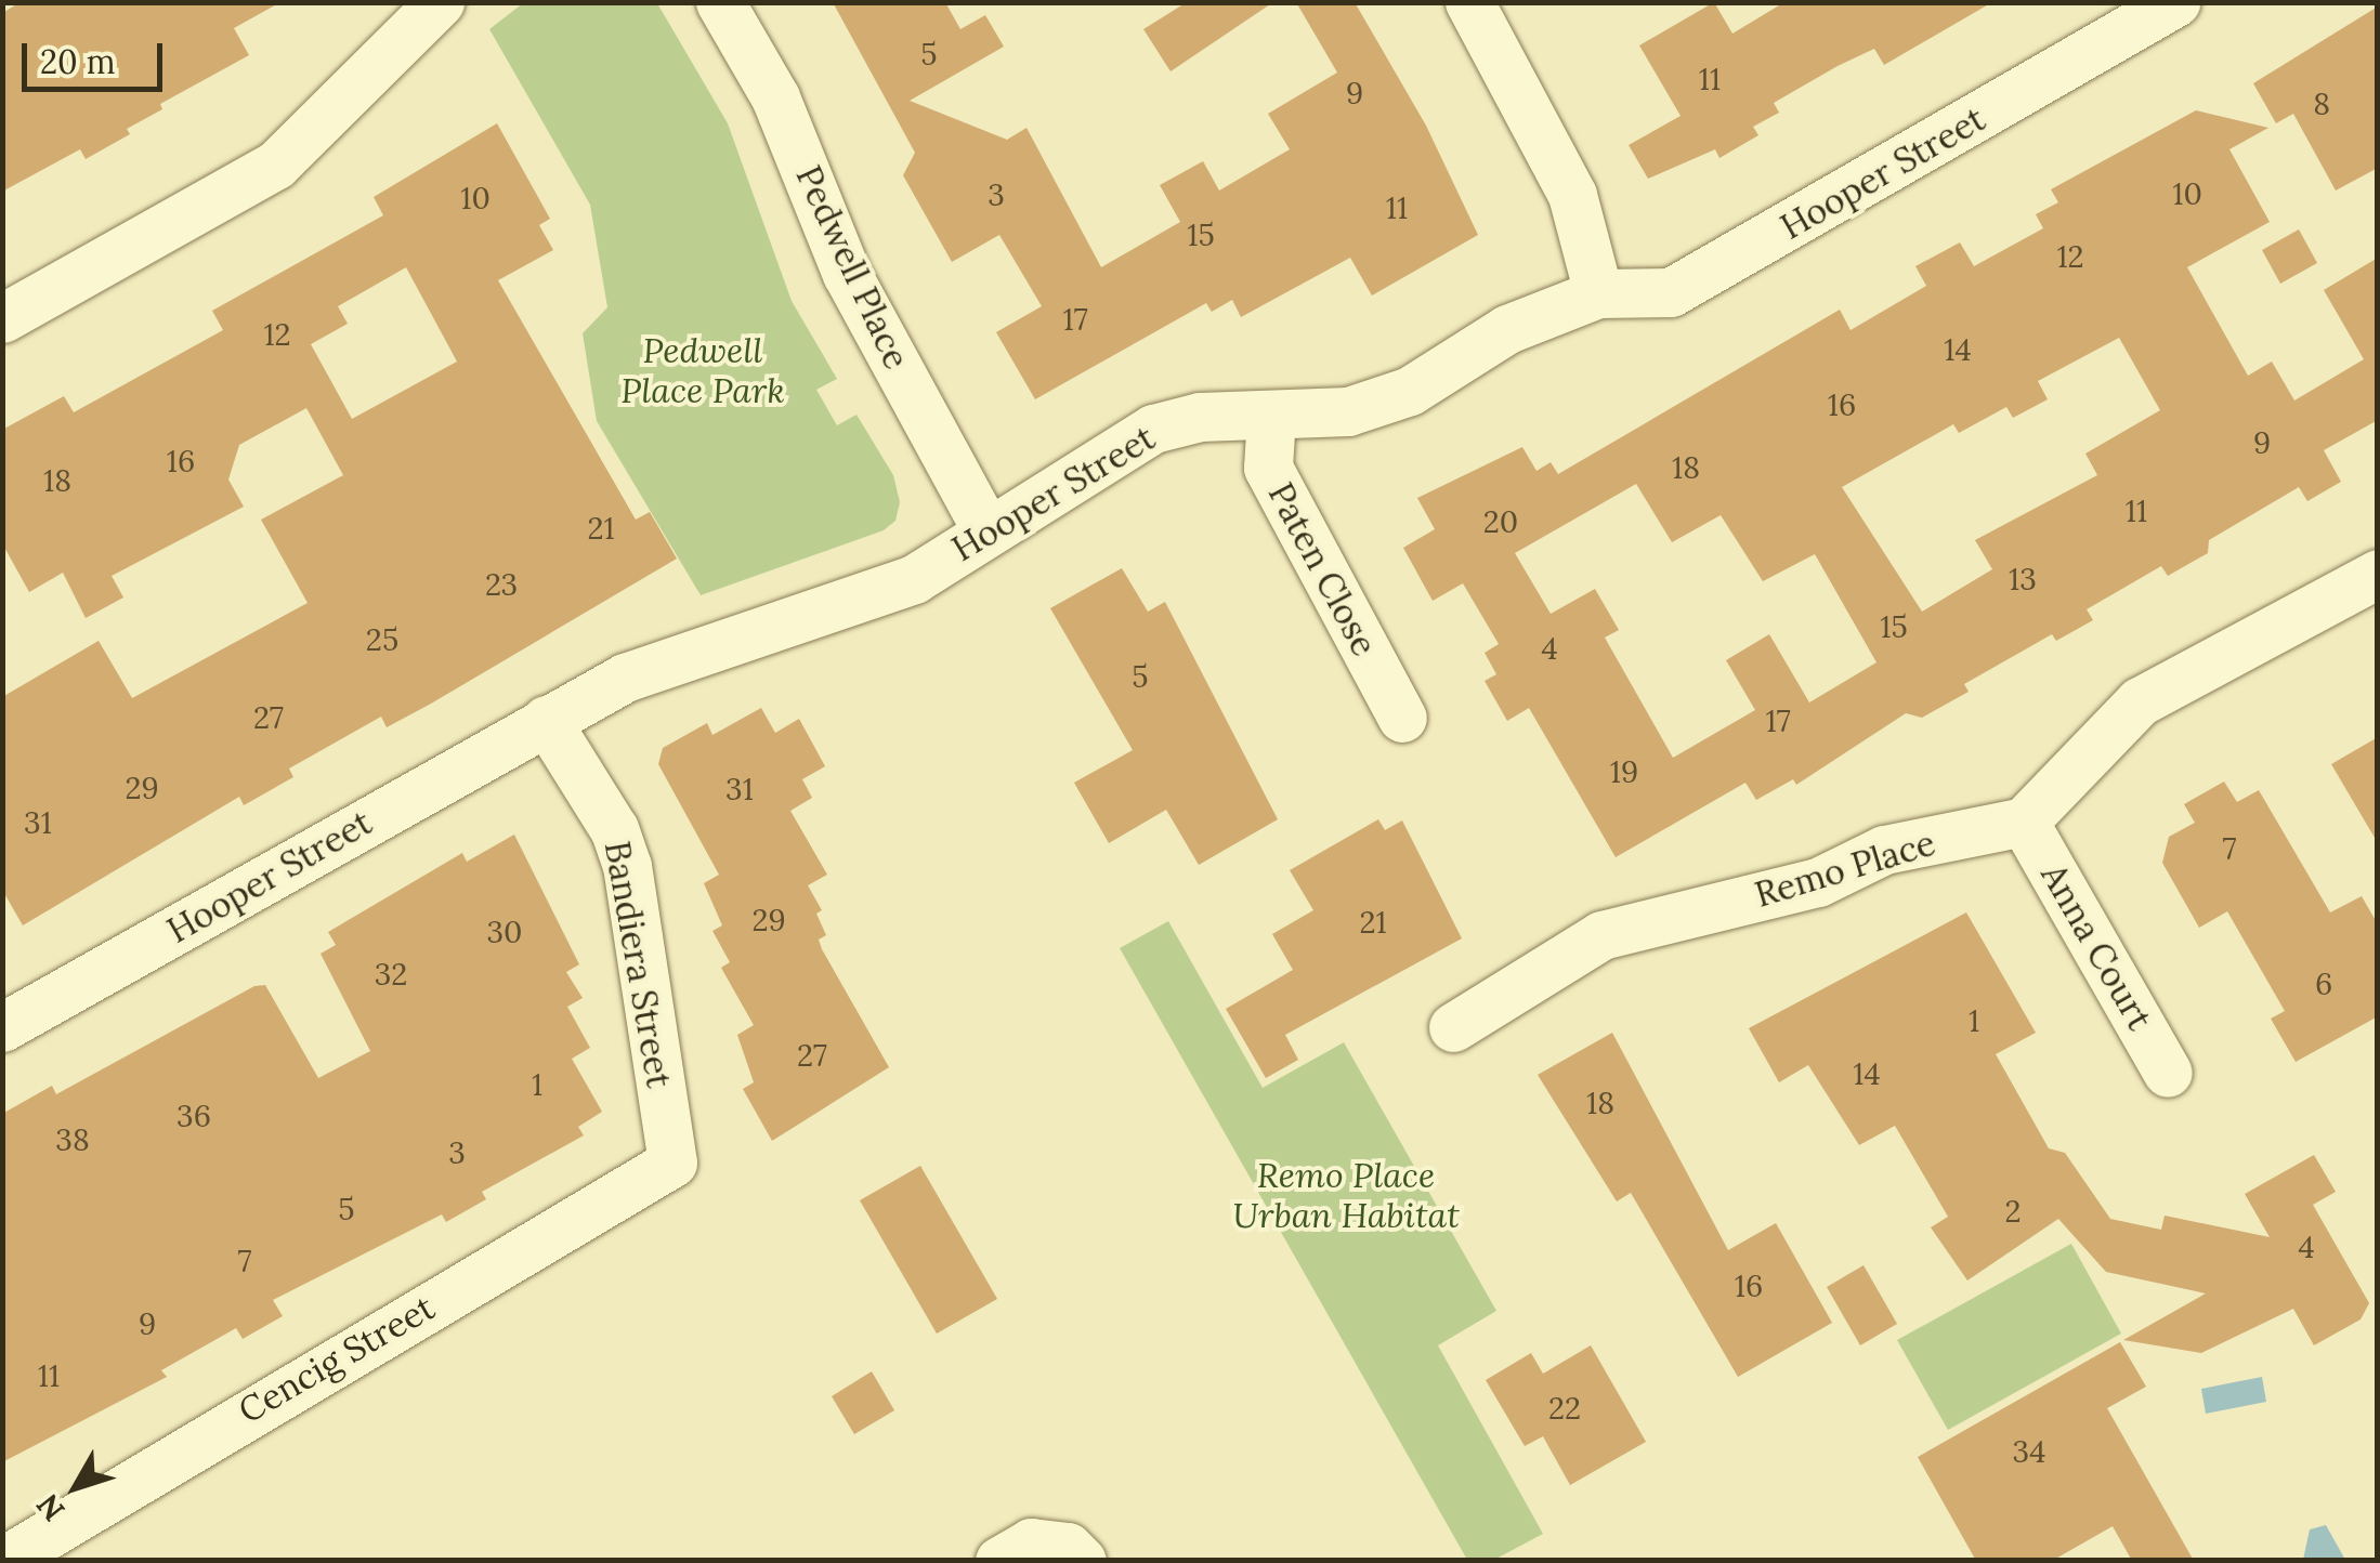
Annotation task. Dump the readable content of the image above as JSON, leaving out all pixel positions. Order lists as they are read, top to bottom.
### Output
{
  "streets": {
    "street": [
      "Hooper Street",
      "Pedwell Place",
      "Paten Close",
      "Remo Place",
      "Anna Court",
      "Bandiera Street",
      "Cencig Street"
    ]
  },
  "crossings": [
    ["Hooper Street", "Pedwell Place"],
    ["Hooper Street", "Paten Close"],
    ["Hooper Street", "Bandiera Street"],
    ["Remo Place", "Anna Court"],
    ["Bandiera Street", "Cencig Street"]
  ],
  "parks": ["Pedwell Place Park", "Remo Place Urban Habitat"],
  "house_numbers": [
    "5",
    "11",
    "9",
    "8",
    "10",
    "3",
    "10",
    "11",
    "15",
    "12",
    "17",
    "12",
    "14",
    "16",
    "9",
    "16",
    "18",
    "18",
    "11",
    "20",
    "21",
    "13",
    "23",
    "15",
    "25",
    "4",
    "5",
    "27",
    "17",
    "19",
    "29",
    "31",
    "31",
    "7",
    "29",
    "21",
    "30",
    "32",
    "6",
    "1",
    "27",
    "14",
    "1",
    "18",
    "36",
    "38",
    "3",
    "5",
    "2",
    "4",
    "7",
    "16",
    "9",
    "11",
    "22",
    "34"
  ],
  "scale_bar": "20 m",
  "north": "bottom left"
}
